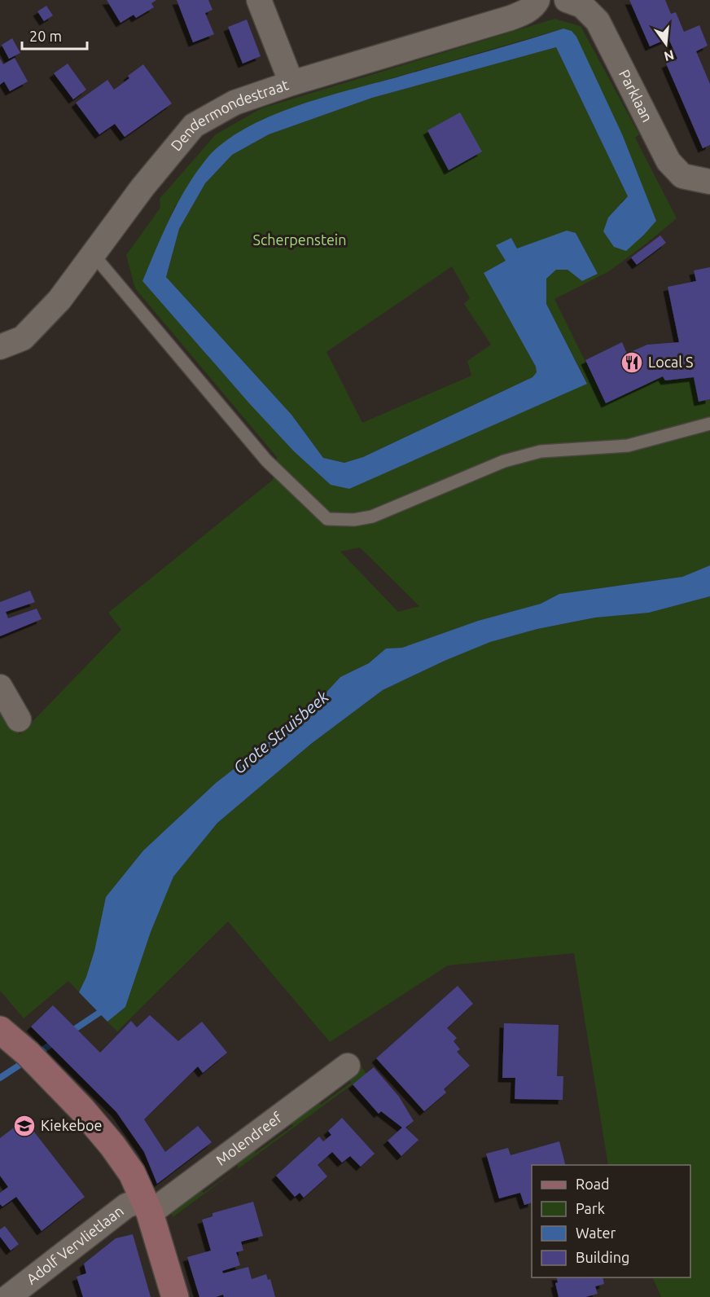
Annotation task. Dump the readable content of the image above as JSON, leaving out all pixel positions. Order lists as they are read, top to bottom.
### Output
{
  "streets": {
    "street": [
      "Parklaan",
      "Dendermondestraat",
      "Molendreef",
      "Adolf Vervlietlaan"
    ]
  },
  "crossings": [
    ["Molendreef", "Adolf Vervlietlaan"]
  ],
  "water": ["Grote Struisbeek"],
  "parks": ["Scherpenstein"],
  "places": {
    "restaurant": ["Local S"],
    "school or university": ["Kiekeboe"]
  },
  "legend": [
    "Road",
    "Park",
    "Water",
    "Building"
  ],
  "scale_bar": "20 m",
  "north": "bottom"
}
